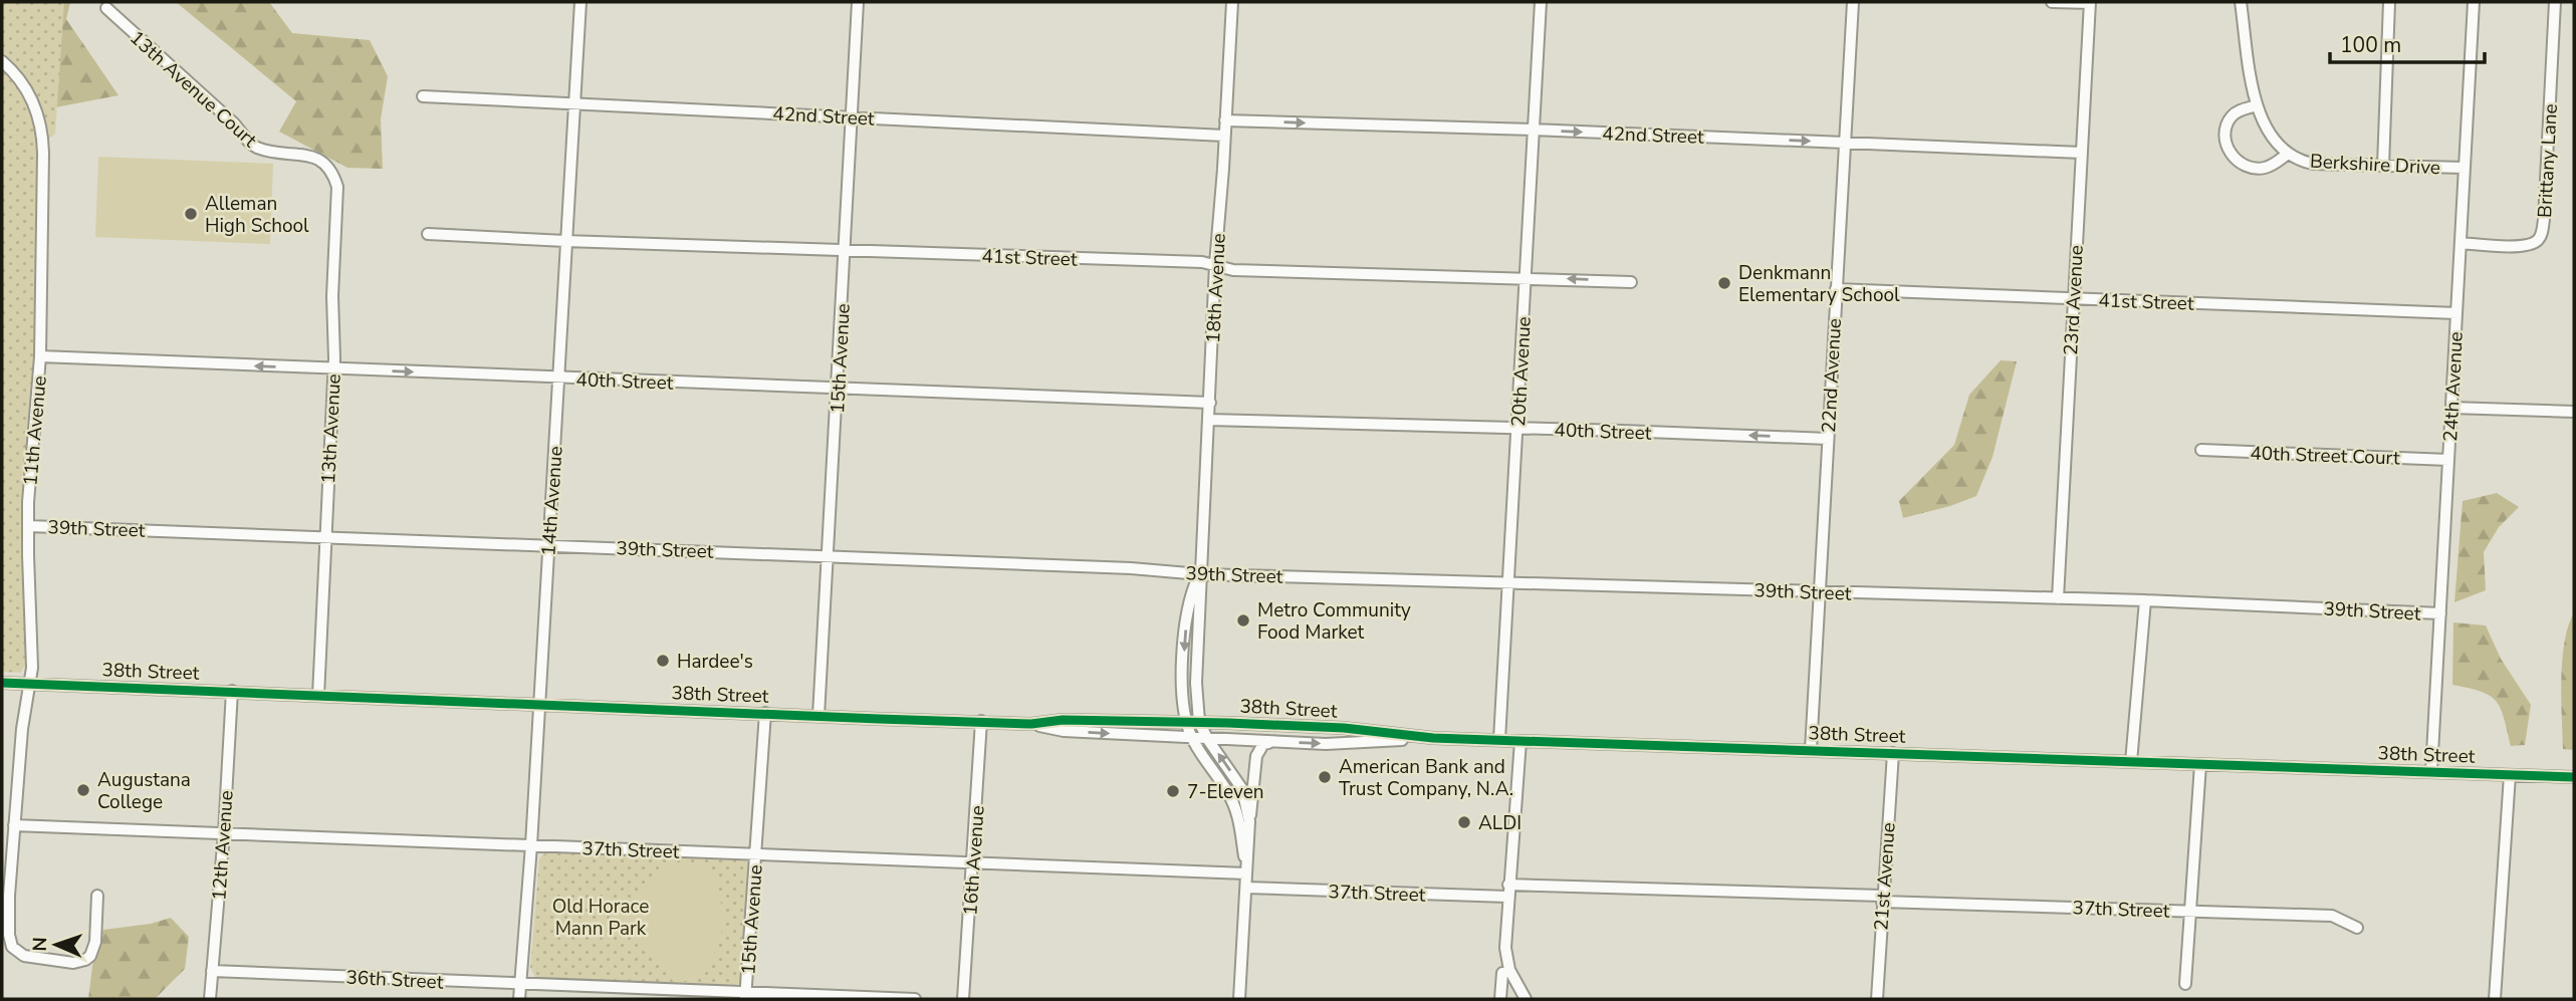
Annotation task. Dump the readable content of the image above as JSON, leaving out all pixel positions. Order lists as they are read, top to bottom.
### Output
{
  "streets": {
    "street": [
      "13th Avenue Court",
      "42nd Street",
      "Brittany Lane",
      "Berkshire Drive",
      "41st Street",
      "18th Avenue",
      "23rd Avenue",
      "15th Avenue",
      "20th Avenue",
      "22nd Avenue",
      "40th Street",
      "24th Avenue",
      "13th Avenue",
      "11th Avenue",
      "40th Street Court",
      "14th Avenue",
      "39th Street",
      "38th Street",
      "12th Avenue",
      "37th Street",
      "16th Avenue",
      "21st Avenue",
      "36th Street"
    ]
  },
  "crossings": [
    ["13th Avenue Court", "13th Avenue"],
    ["42nd Street", "18th Avenue"],
    ["42nd Street", "23rd Avenue"],
    ["42nd Street", "15th Avenue"],
    ["42nd Street", "20th Avenue"],
    ["42nd Street", "22nd Avenue"],
    ["42nd Street", "14th Avenue"],
    ["Brittany Lane", "24th Avenue"],
    ["Berkshire Drive", "24th Avenue"],
    ["41st Street", "18th Avenue"],
    ["41st Street", "23rd Avenue"],
    ["41st Street", "15th Avenue"],
    ["41st Street", "20th Avenue"],
    ["41st Street", "22nd Avenue"],
    ["41st Street", "24th Avenue"],
    ["41st Street", "14th Avenue"],
    ["18th Avenue", "40th Street"],
    ["18th Avenue", "39th Street"],
    ["18th Avenue", "38th Street"],
    ["18th Avenue", "37th Street"],
    ["23rd Avenue", "39th Street"],
    ["15th Avenue", "40th Street"],
    ["15th Avenue", "39th Street"],
    ["15th Avenue", "38th Street"],
    ["15th Avenue", "37th Street"],
    ["15th Avenue", "36th Street"],
    ["20th Avenue", "40th Street"],
    ["20th Avenue", "39th Street"],
    ["20th Avenue", "38th Street"],
    ["22nd Avenue", "40th Street"],
    ["22nd Avenue", "39th Street"],
    ["22nd Avenue", "38th Street"],
    ["40th Street", "13th Avenue"],
    ["40th Street", "11th Avenue"],
    ["40th Street", "14th Avenue"],
    ["24th Avenue", "40th Street Court"],
    ["24th Avenue", "39th Street"],
    ["24th Avenue", "38th Street"],
    ["13th Avenue", "39th Street"],
    ["13th Avenue", "38th Street"],
    ["11th Avenue", "39th Street"],
    ["11th Avenue", "38th Street"],
    ["11th Avenue", "37th Street"],
    ["14th Avenue", "39th Street"],
    ["14th Avenue", "38th Street"],
    ["14th Avenue", "37th Street"],
    ["14th Avenue", "36th Street"],
    ["38th Street", "12th Avenue"],
    ["38th Street", "16th Avenue"],
    ["38th Street", "21st Avenue"],
    ["12th Avenue", "37th Street"],
    ["12th Avenue", "36th Street"],
    ["37th Street", "16th Avenue"],
    ["37th Street", "21st Avenue"]
  ],
  "one_way": ["42nd Street"],
  "parks": ["Old Horace Mann Park"],
  "places": [
    "Alleman High School",
    "Denkmann Elementary School",
    "Metro Community Food Market",
    "Hardee's",
    "American Bank and Trust Company, N.A.",
    "Augustana College",
    "7-Eleven",
    "ALDI"
  ],
  "scale_bar": "100 m",
  "north": "left"
}
